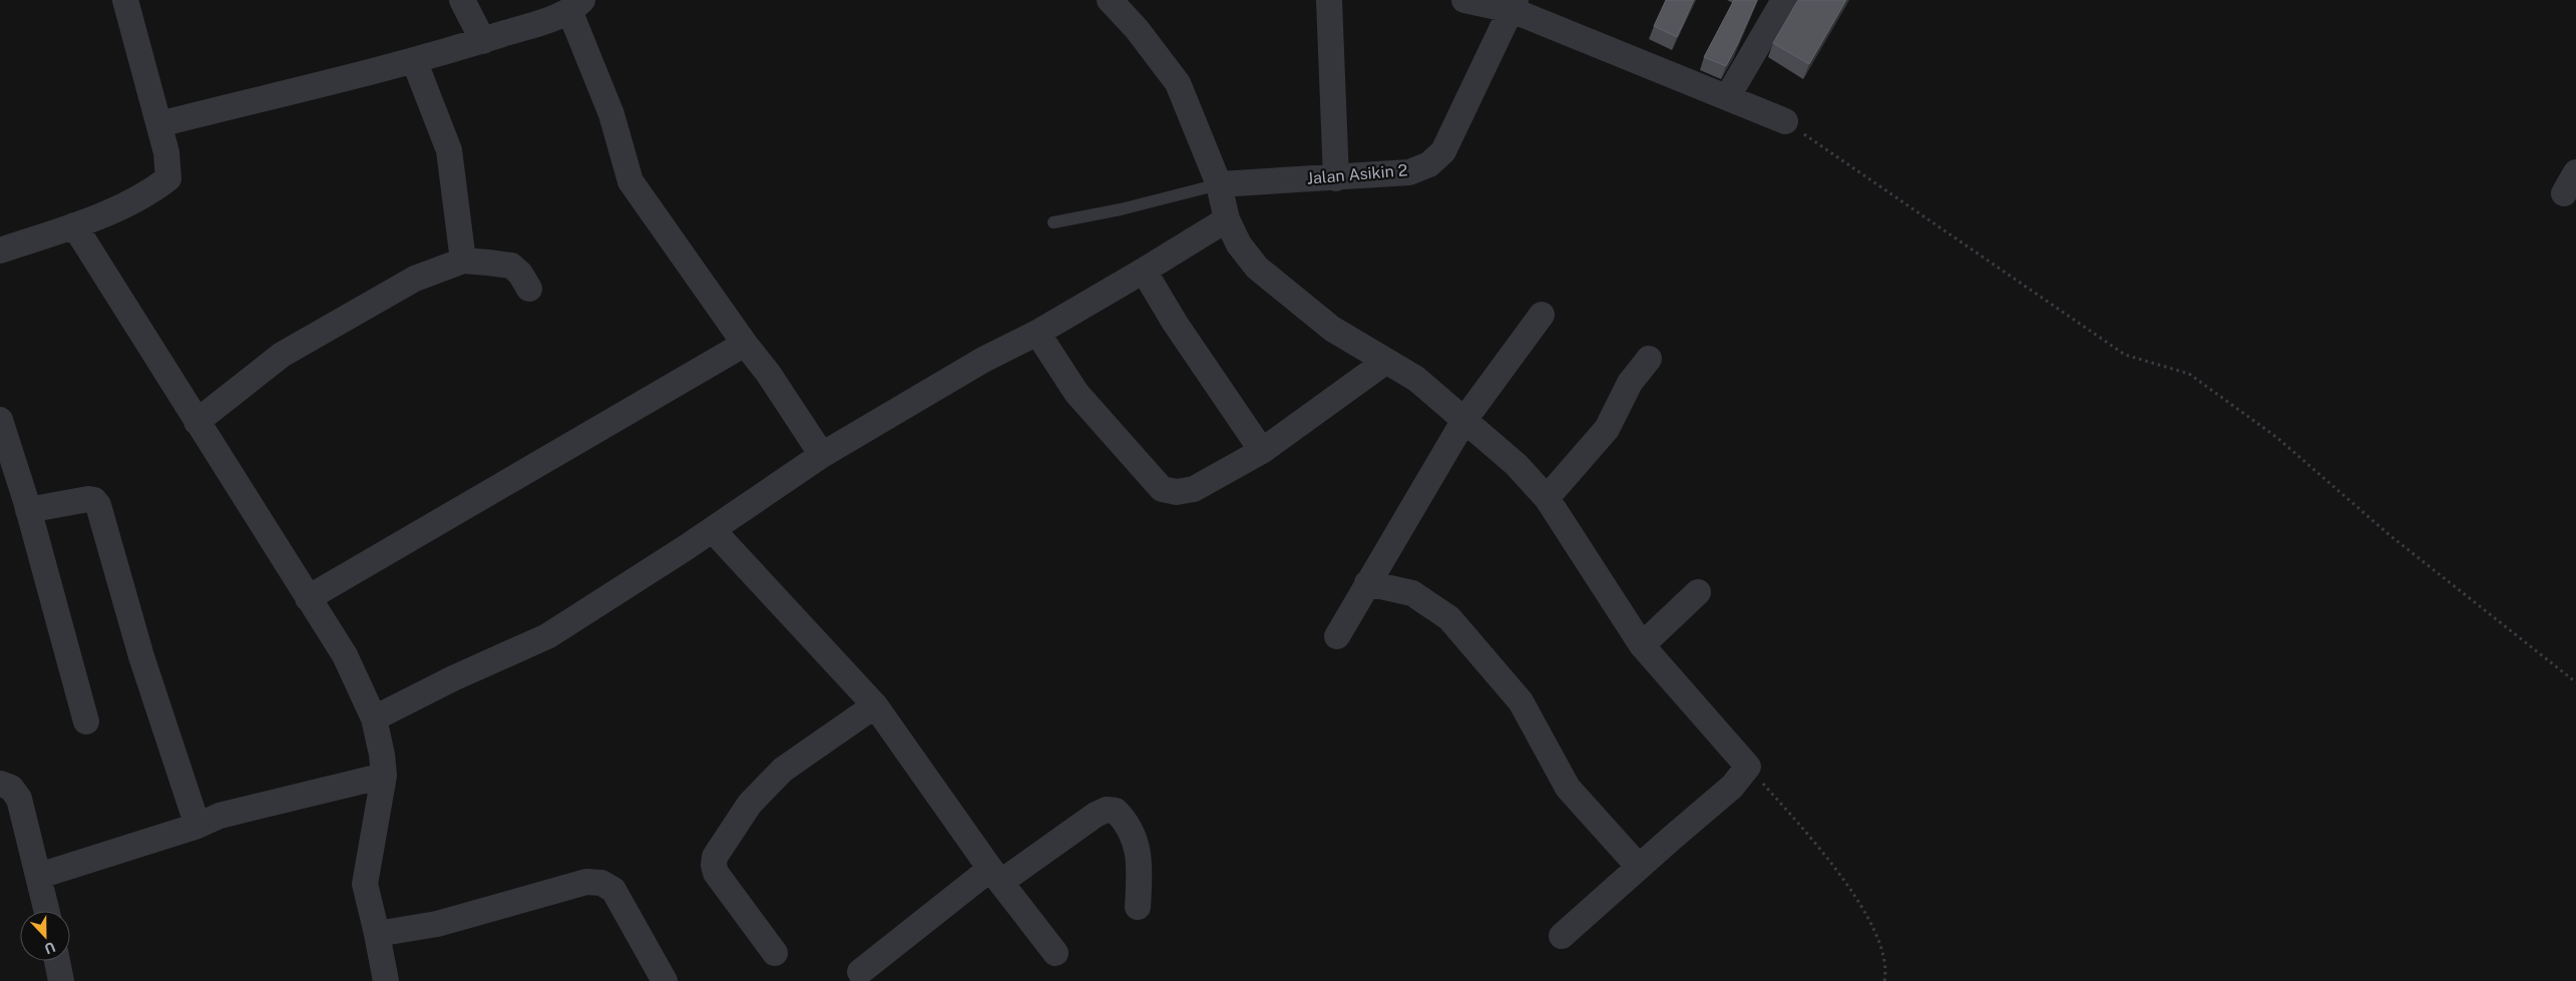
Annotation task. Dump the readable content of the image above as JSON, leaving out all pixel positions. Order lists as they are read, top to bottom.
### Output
{
  "streets": {
    "street": ["Jalan Asikin 2"]
  },
  "north": "bottom"
}
